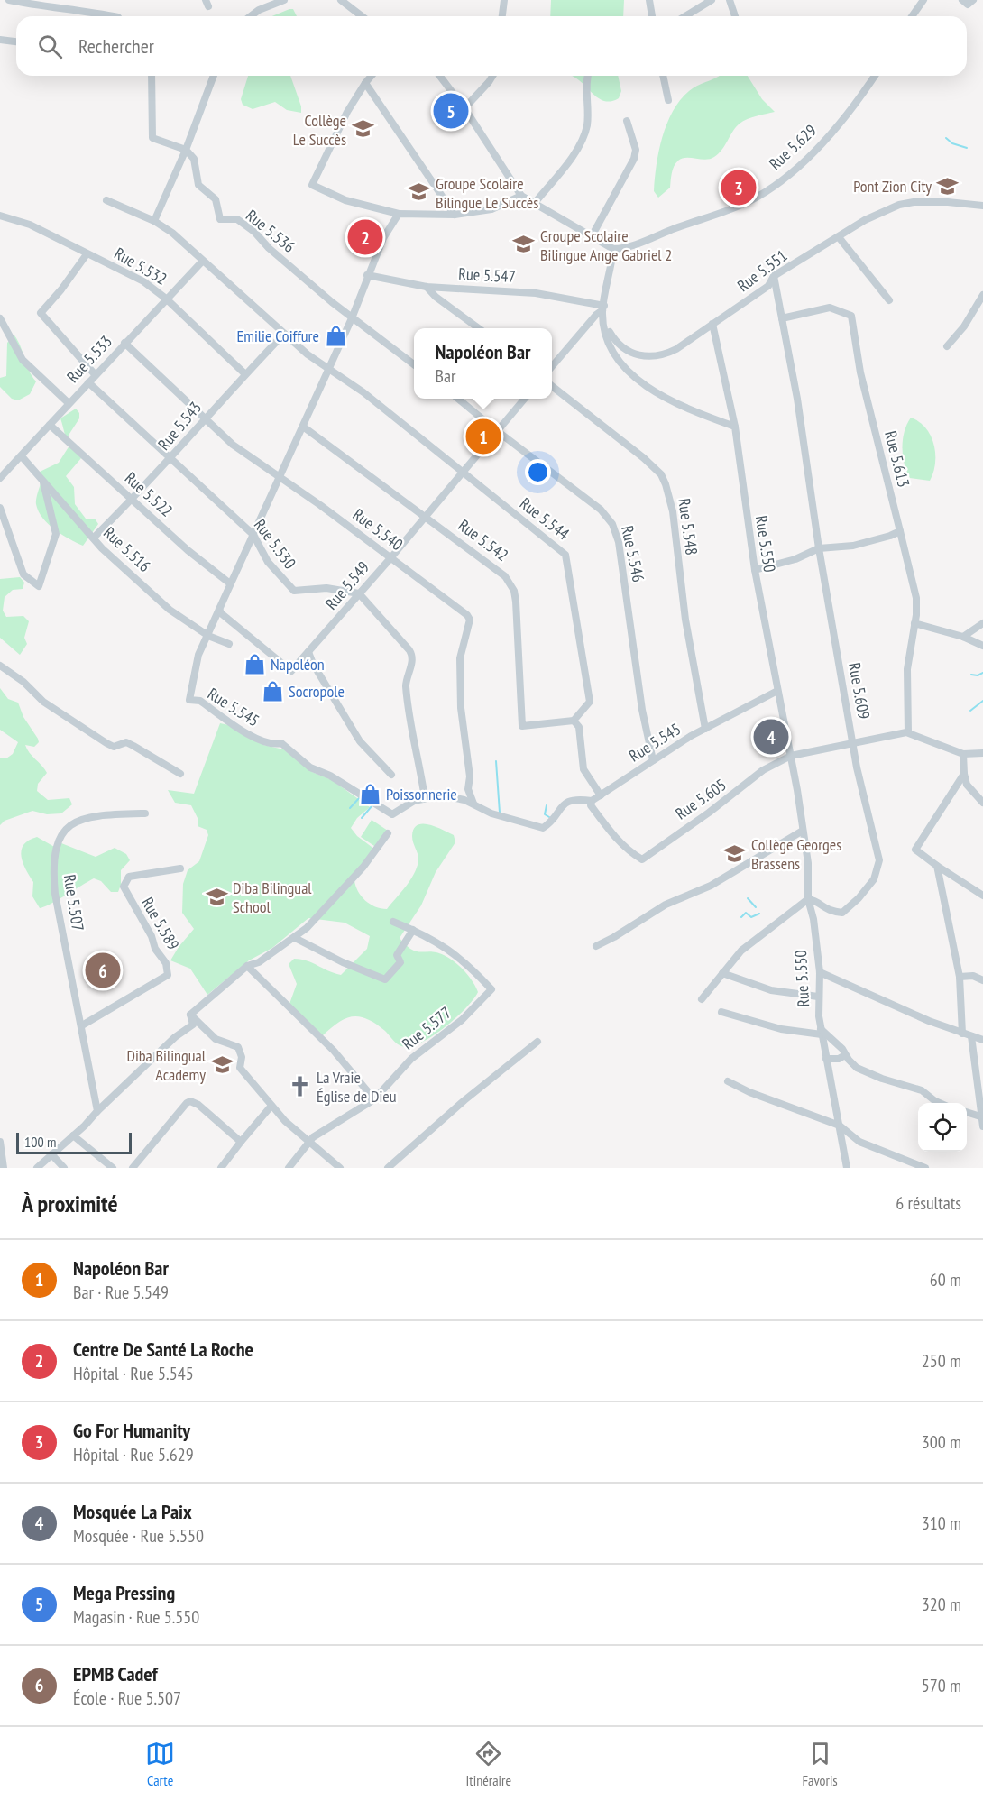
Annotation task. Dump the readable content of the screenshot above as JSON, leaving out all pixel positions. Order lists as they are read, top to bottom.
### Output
{
  "streets": {
    "street": [
      "Rue 5.629",
      "Rue 5.536",
      "Rue 5.532",
      "Rue 5.551",
      "Rue 5.547",
      "Rue 5.533",
      "Rue 5.543",
      "Rue 5.613",
      "Rue 5.522",
      "Rue 5.544",
      "Rue 5.548",
      "Rue 5.540",
      "Rue 5.542",
      "Rue 5.530",
      "Rue 5.550",
      "Rue 5.516",
      "Rue 5.546",
      "Rue 5.549",
      "Rue 5.609",
      "Rue 5.545",
      "Rue 5.605",
      "Rue 5.507",
      "Rue 5.589",
      "Rue 5.577"
    ]
  },
  "crossings": [
    ["Rue 5.536", "Rue 5.545"],
    ["Rue 5.532", "Rue 5.533"],
    ["Rue 5.532", "Rue 5.543"],
    ["Rue 5.551", "Rue 5.550"],
    ["Rue 5.551", "Rue 5.609"],
    ["Rue 5.547", "Rue 5.545"],
    ["Rue 5.533", "Rue 5.522"],
    ["Rue 5.533", "Rue 5.544"],
    ["Rue 5.533", "Rue 5.540"],
    ["Rue 5.533", "Rue 5.530"],
    ["Rue 5.533", "Rue 5.516"],
    ["Rue 5.543", "Rue 5.522"],
    ["Rue 5.543", "Rue 5.544"],
    ["Rue 5.543", "Rue 5.540"],
    ["Rue 5.543", "Rue 5.530"],
    ["Rue 5.613", "Rue 5.609"],
    ["Rue 5.522", "Rue 5.545"],
    ["Rue 5.544", "Rue 5.542"],
    ["Rue 5.544", "Rue 5.549"],
    ["Rue 5.544", "Rue 5.545"],
    ["Rue 5.548", "Rue 5.545"],
    ["Rue 5.540", "Rue 5.549"],
    ["Rue 5.540", "Rue 5.545"],
    ["Rue 5.542", "Rue 5.549"],
    ["Rue 5.542", "Rue 5.545"],
    ["Rue 5.530", "Rue 5.549"],
    ["Rue 5.530", "Rue 5.545"],
    ["Rue 5.550", "Rue 5.609"],
    ["Rue 5.550", "Rue 5.545"],
    ["Rue 5.550", "Rue 5.605"],
    ["Rue 5.516", "Rue 5.545"],
    ["Rue 5.546", "Rue 5.549"],
    ["Rue 5.546", "Rue 5.545"],
    ["Rue 5.549", "Rue 5.545"],
    ["Rue 5.609", "Rue 5.605"],
    ["Rue 5.545", "Rue 5.605"],
    ["Rue 5.507", "Rue 5.589"]
  ],
  "places": {
    "school or university": [
      "Collège Le Succès",
      "Pont Zion City",
      "Groupe Scolaire Bilingue Le Succès",
      "Groupe Scolaire Bilingue Ange Gabriel 2",
      "Collège Georges Brassens",
      "Diba Bilingual School",
      "Diba Bilingual Academy"
    ],
    "shop": [
      "Emilie Coiffure",
      "Napoléon",
      "Socropole",
      "Poissonnerie"
    ],
    "church": ["La Vraie Église de Dieu"]
  },
  "scale_bar": "100 m",
  "page": {
    "search": "Rechercher",
    "pins": [
      "5",
      "3",
      "2",
      "1",
      "4",
      "6"
    ],
    "popup": ["Napoléon Bar", "Bar"],
    "scale": "100 m",
    "heading": ["À proximité", "6 résultats"],
    "list": [
      {
        "mark": "1",
        "name": "Napoléon Bar",
        "note": "Bar · Rue 5.549",
        "value": "60 m"
      },
      {
        "mark": "2",
        "name": "Centre De Santé La Roche",
        "note": "Hôpital · Rue 5.545",
        "value": "250 m"
      },
      {
        "mark": "3",
        "name": "Go For Humanity",
        "note": "Hôpital · Rue 5.629",
        "value": "300 m"
      },
      {
        "mark": "4",
        "name": "Mosquée La Paix",
        "note": "Mosquée · Rue 5.550",
        "value": "310 m"
      },
      {
        "mark": "5",
        "name": "Mega Pressing",
        "note": "Magasin · Rue 5.550",
        "value": "320 m"
      },
      {
        "mark": "6",
        "name": "EPMB Cadef",
        "note": "École · Rue 5.507",
        "value": "570 m"
      }
    ],
    "nav": ["Carte", "Itinéraire", "Favoris"]
  }
}
